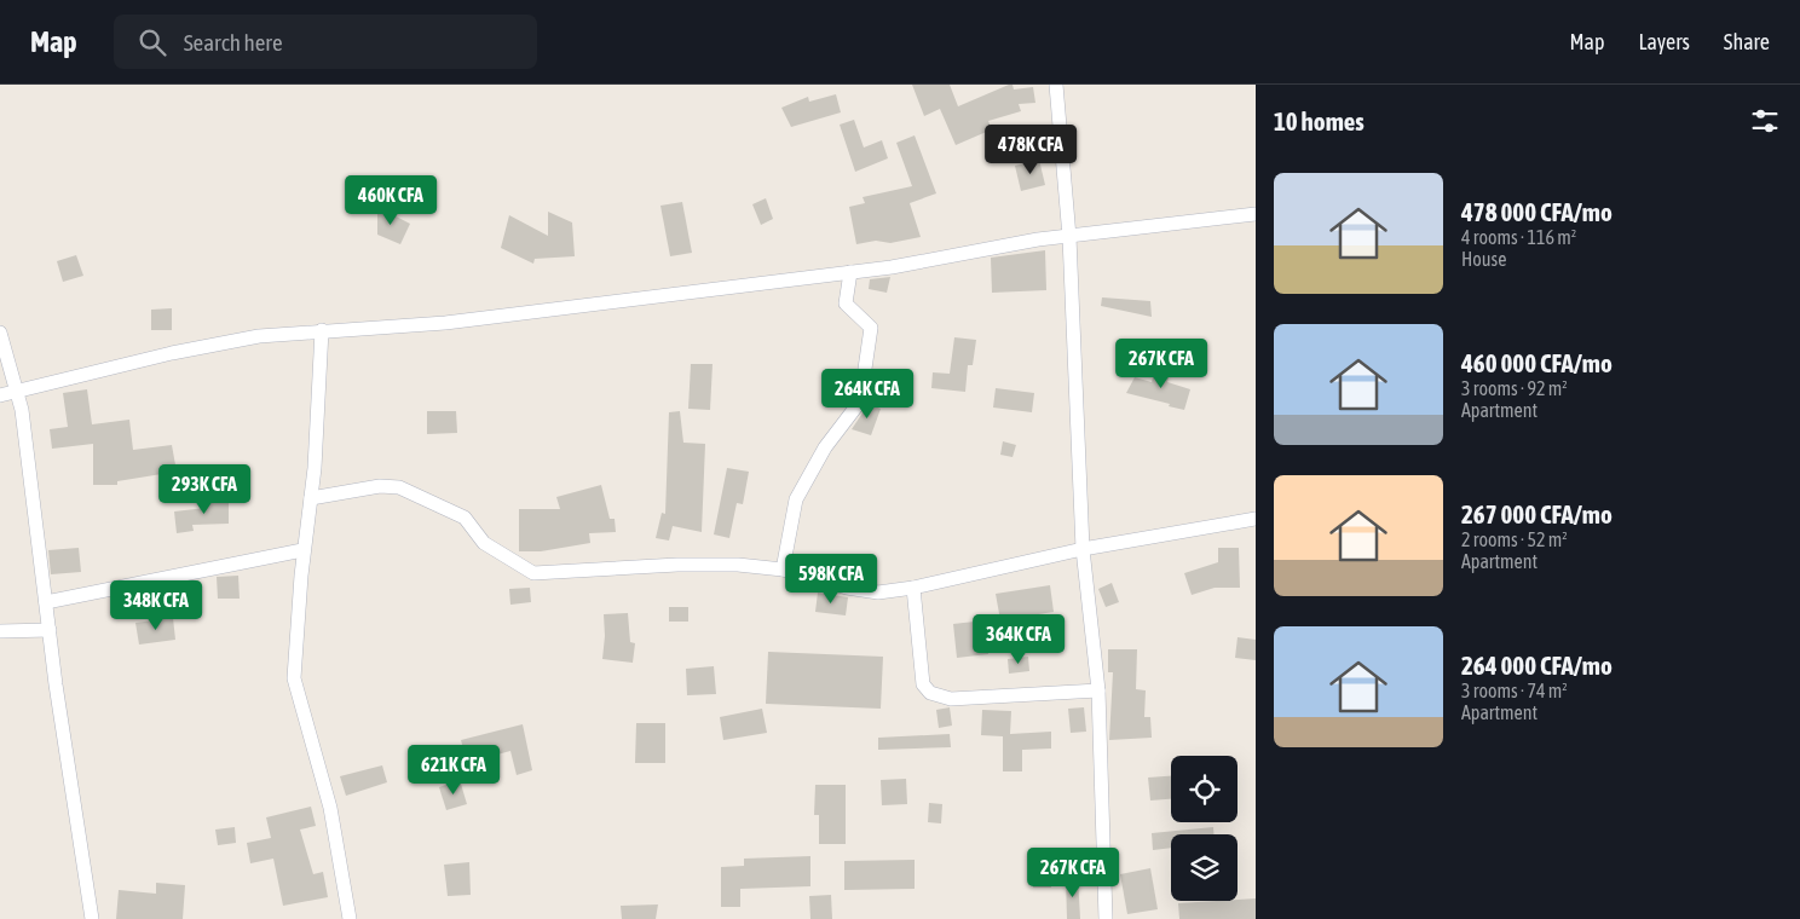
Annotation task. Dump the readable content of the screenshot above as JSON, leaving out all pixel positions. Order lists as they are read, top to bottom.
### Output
{
  "page": {
    "header": "Map",
    "search": "Search here",
    "nav": ["Map", "Layers", "Share"],
    "heading": "10 homes",
    "price": [
      "478K CFA",
      "460K CFA",
      "267K CFA",
      "264K CFA",
      "293K CFA",
      "598K CFA",
      "348K CFA",
      "364K CFA",
      "621K CFA",
      "267K CFA"
    ],
    "list": [
      {
        "name": "478 000 CFA/mo",
        "note": "4 rooms · 116 m² · House"
      },
      {
        "name": "460 000 CFA/mo",
        "note": "3 rooms · 92 m² · Apartment"
      },
      {
        "name": "267 000 CFA/mo",
        "note": "2 rooms · 52 m² · Apartment"
      },
      {
        "name": "264 000 CFA/mo",
        "note": "3 rooms · 74 m² · Apartment"
      }
    ]
  }
}
